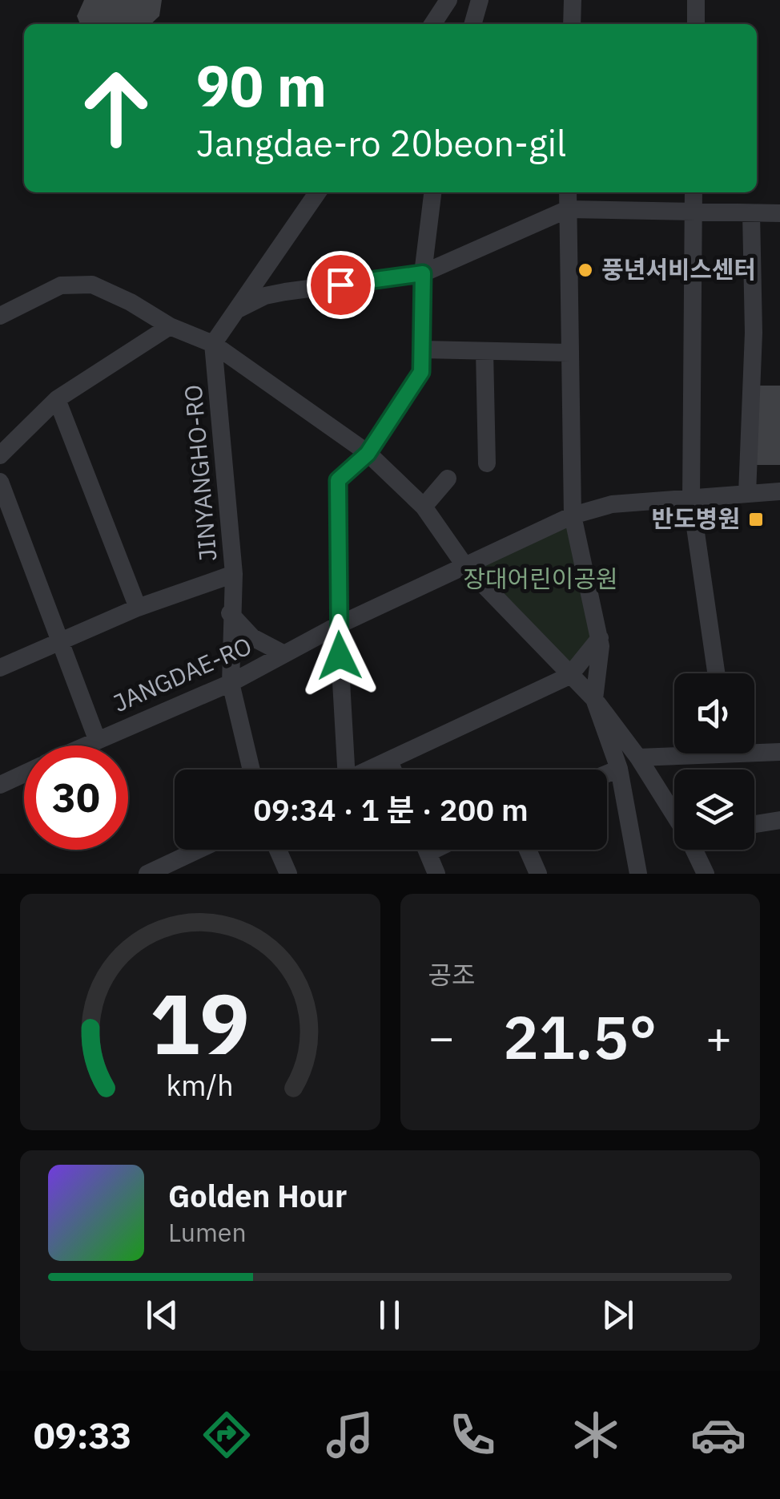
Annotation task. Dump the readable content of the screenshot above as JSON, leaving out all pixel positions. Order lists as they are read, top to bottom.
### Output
{
  "streets": {
    "street": ["JINYANGHO-RO", "JANGDAE-RO"]
  },
  "crossings": [
    ["JINYANGHO-RO", "JANGDAE-RO"]
  ],
  "parks": ["장대어린이공원"],
  "places": {
    "other": ["풍년서비스센터"],
    "transit": ["반도병원"]
  },
  "page": {
    "turn": ["90 m", "Jangdae-ro 20beon-gil"],
    "limit": "30",
    "trip": "09:34 · 1 분 · 200 m",
    "tile": "공조",
    "heat": ["−", "21.5°", "+"],
    "song": ["Golden Hour", "Lumen"],
    "tabs": "09:33",
    "gauge": ["19", "km/h"]
  }
}
